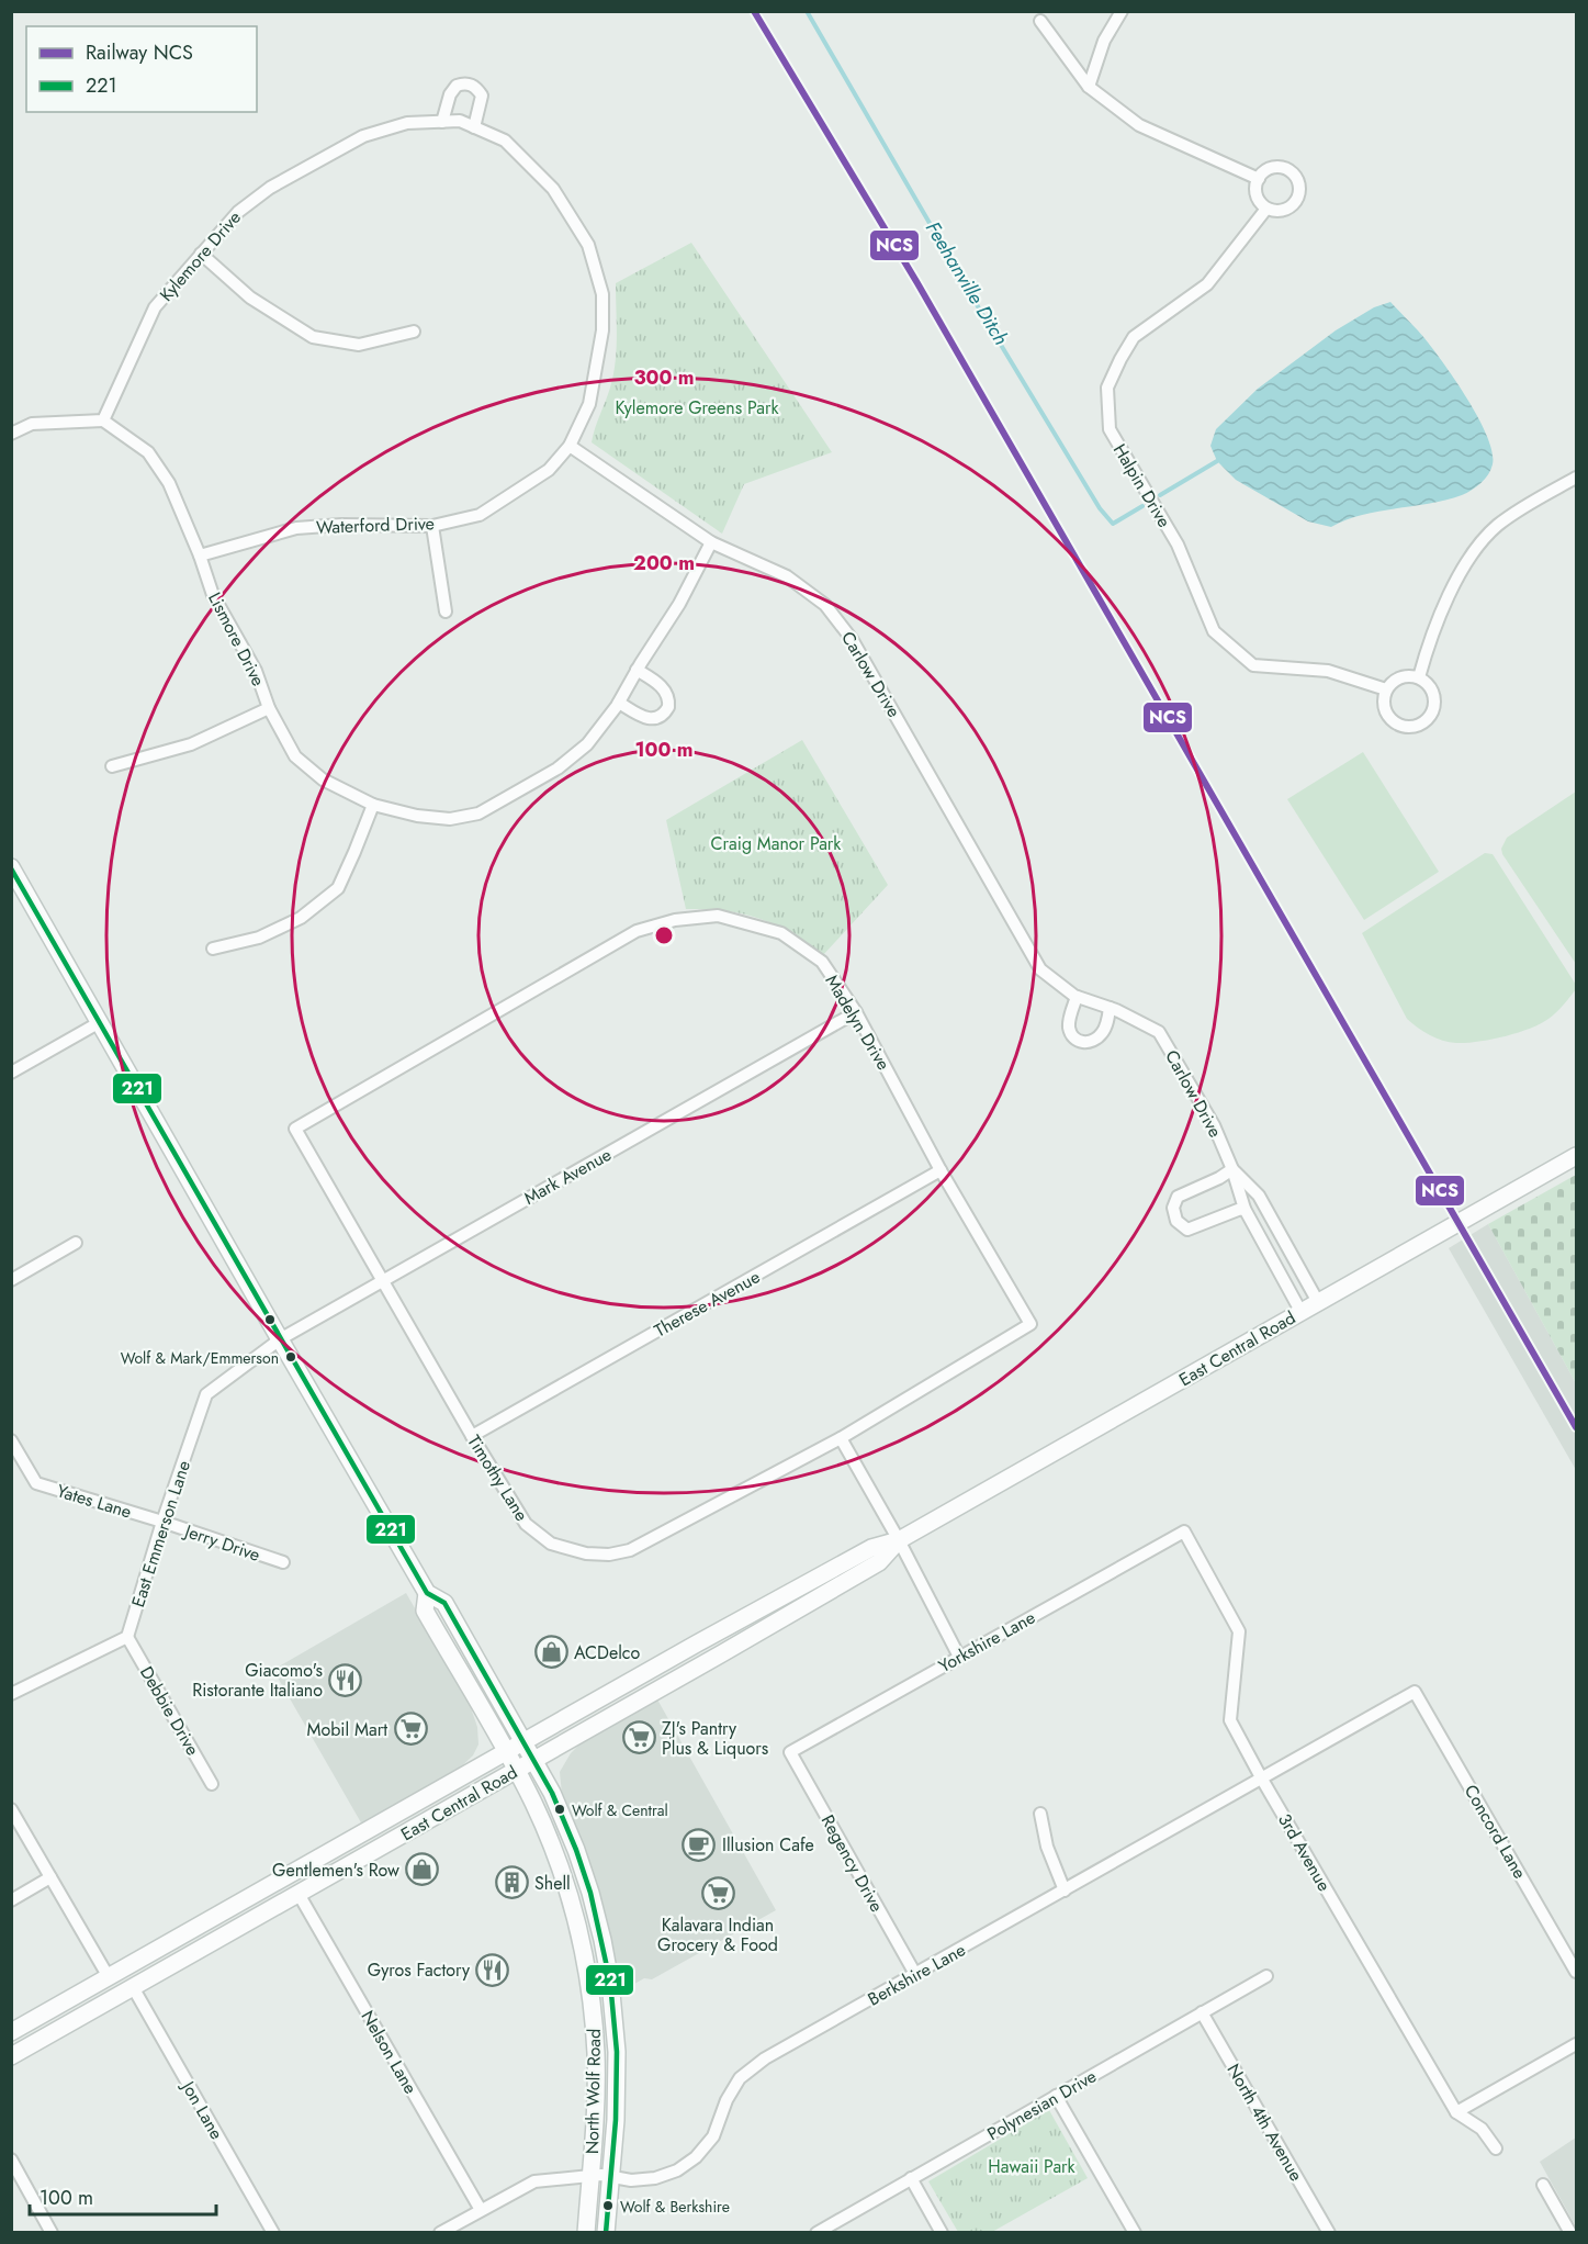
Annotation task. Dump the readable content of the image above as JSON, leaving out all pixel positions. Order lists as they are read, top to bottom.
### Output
{
  "streets": {
    "main road": ["East Central Road", "North Wolf Road"],
    "street": [
      "Kylemore Drive",
      "Halpin Drive",
      "Waterford Drive",
      "Lismore Drive",
      "Carlow Drive",
      "Madelyn Drive",
      "Mark Avenue",
      "Therese Avenue",
      "Timothy Lane",
      "Yates Lane",
      "East Emmerson Lane",
      "Jerry Drive",
      "Yorkshire Lane",
      "Debbie Drive",
      "Concord Lane",
      "3rd Avenue",
      "Regency Drive",
      "Berkshire Lane",
      "Nelson Lane",
      "Polynesian Drive",
      "Jon Lane",
      "North 4th Avenue"
    ]
  },
  "crossings": [
    ["Kylemore Drive", "Waterford Drive"],
    ["Kylemore Drive", "Lismore Drive"],
    ["Kylemore Drive", "Carlow Drive"],
    ["Waterford Drive", "Lismore Drive"],
    ["Waterford Drive", "Carlow Drive"],
    ["Lismore Drive", "Carlow Drive"],
    ["Carlow Drive", "East Central Road"],
    ["Madelyn Drive", "Mark Avenue"],
    ["Madelyn Drive", "Therese Avenue"],
    ["Madelyn Drive", "Timothy Lane"],
    ["Mark Avenue", "Timothy Lane"],
    ["Mark Avenue", "East Emmerson Lane"],
    ["Mark Avenue", "North Wolf Road"],
    ["Therese Avenue", "Timothy Lane"],
    ["East Central Road", "Nelson Lane"],
    ["East Central Road", "North Wolf Road"],
    ["East Central Road", "Jon Lane"],
    ["Yates Lane", "East Emmerson Lane"],
    ["Yates Lane", "Jerry Drive"],
    ["East Emmerson Lane", "Jerry Drive"],
    ["East Emmerson Lane", "Debbie Drive"],
    ["East Emmerson Lane", "North Wolf Road"],
    ["Yorkshire Lane", "3rd Avenue"],
    ["Yorkshire Lane", "Regency Drive"],
    ["Concord Lane", "Berkshire Lane"],
    ["3rd Avenue", "Berkshire Lane"],
    ["Regency Drive", "Berkshire Lane"],
    ["Berkshire Lane", "Nelson Lane"],
    ["Berkshire Lane", "North Wolf Road"],
    ["Polynesian Drive", "North 4th Avenue"]
  ],
  "water": ["Feehanville Ditch"],
  "parks": ["Kylemore Greens Park", "Craig Manor Park", "Hawaii Park"],
  "places": {
    "other": ["Wolf & Mark/Emmerson", "Wolf & Central", "Wolf & Berkshire"],
    "shop": ["ACDelco", "Gentlemen's Row"],
    "restaurant": ["Giacomo's Ristorante Italiano", "Gyros Factory"],
    "supermarket": ["Mobil Mart", "ZJ's Pantry Plus & Liquors", "Kalavara Indian Grocery & Food"],
    "cafe": ["Illusion Cafe"],
    "building": ["Shell"]
  },
  "lines": ["rail line NCS", "transit line 221"],
  "legend": ["Railway NCS", "221"],
  "scale_bar": "100 m",
  "rings": ["300 m", "200 m", "100 m"]
}
